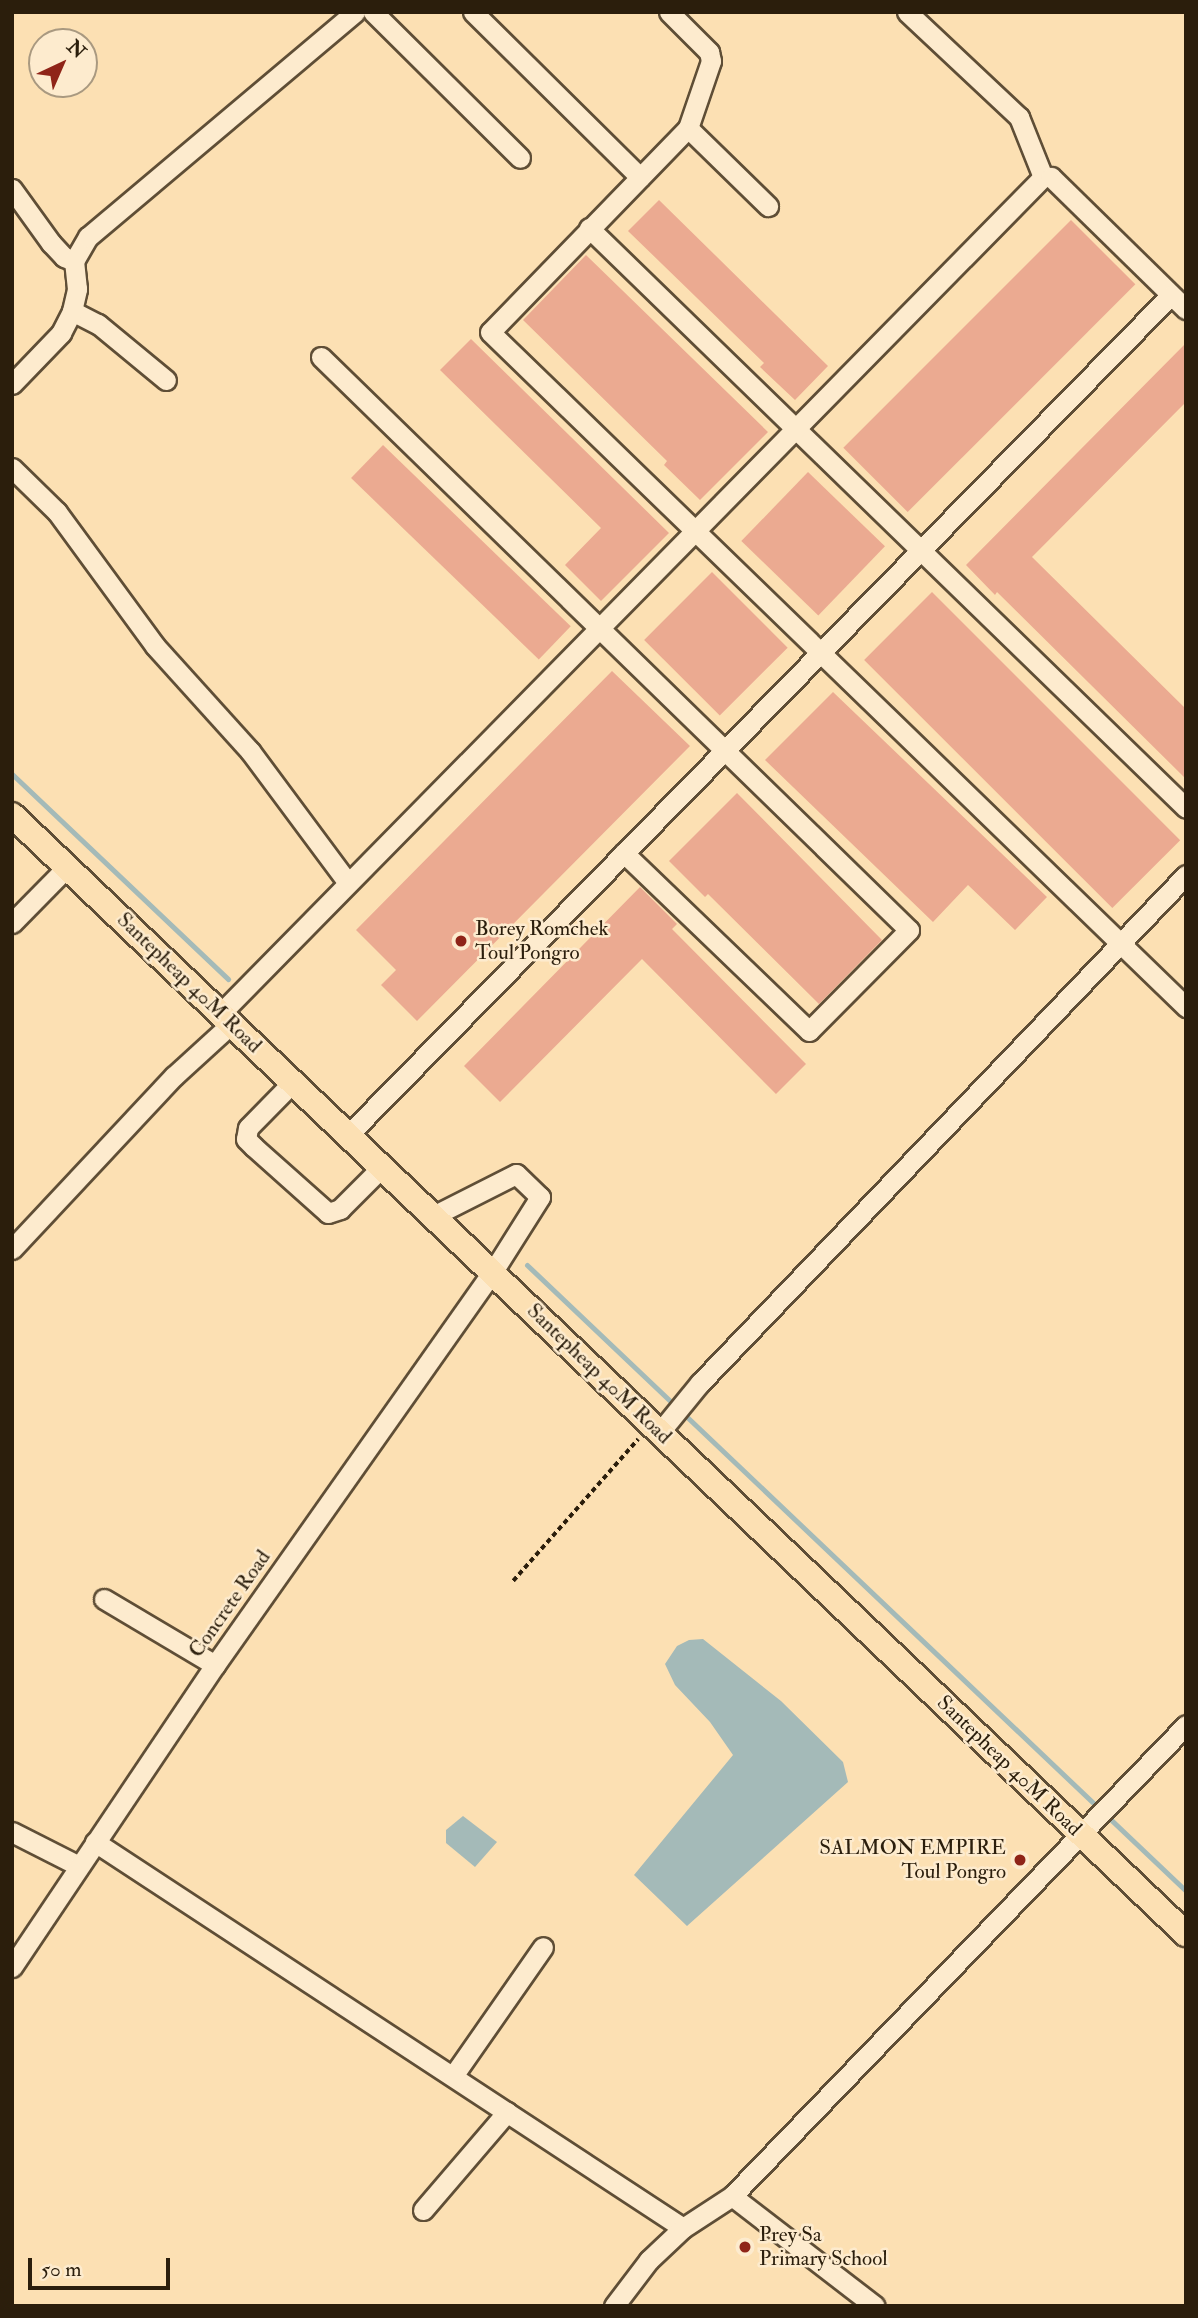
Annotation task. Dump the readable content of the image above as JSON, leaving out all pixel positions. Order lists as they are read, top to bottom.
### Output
{
  "streets": {
    "main road": ["Santepheap 40M Road"],
    "street": ["Concrete Road"]
  },
  "crossings": [
    ["Santepheap 40M Road", "Concrete Road"]
  ],
  "places": ["Borey Romchek Toul Pongro", "SALMON EMPIRE Toul Pongro", "Prey Sa Primary School"],
  "scale_bar": "50 m",
  "north": "top right"
}
